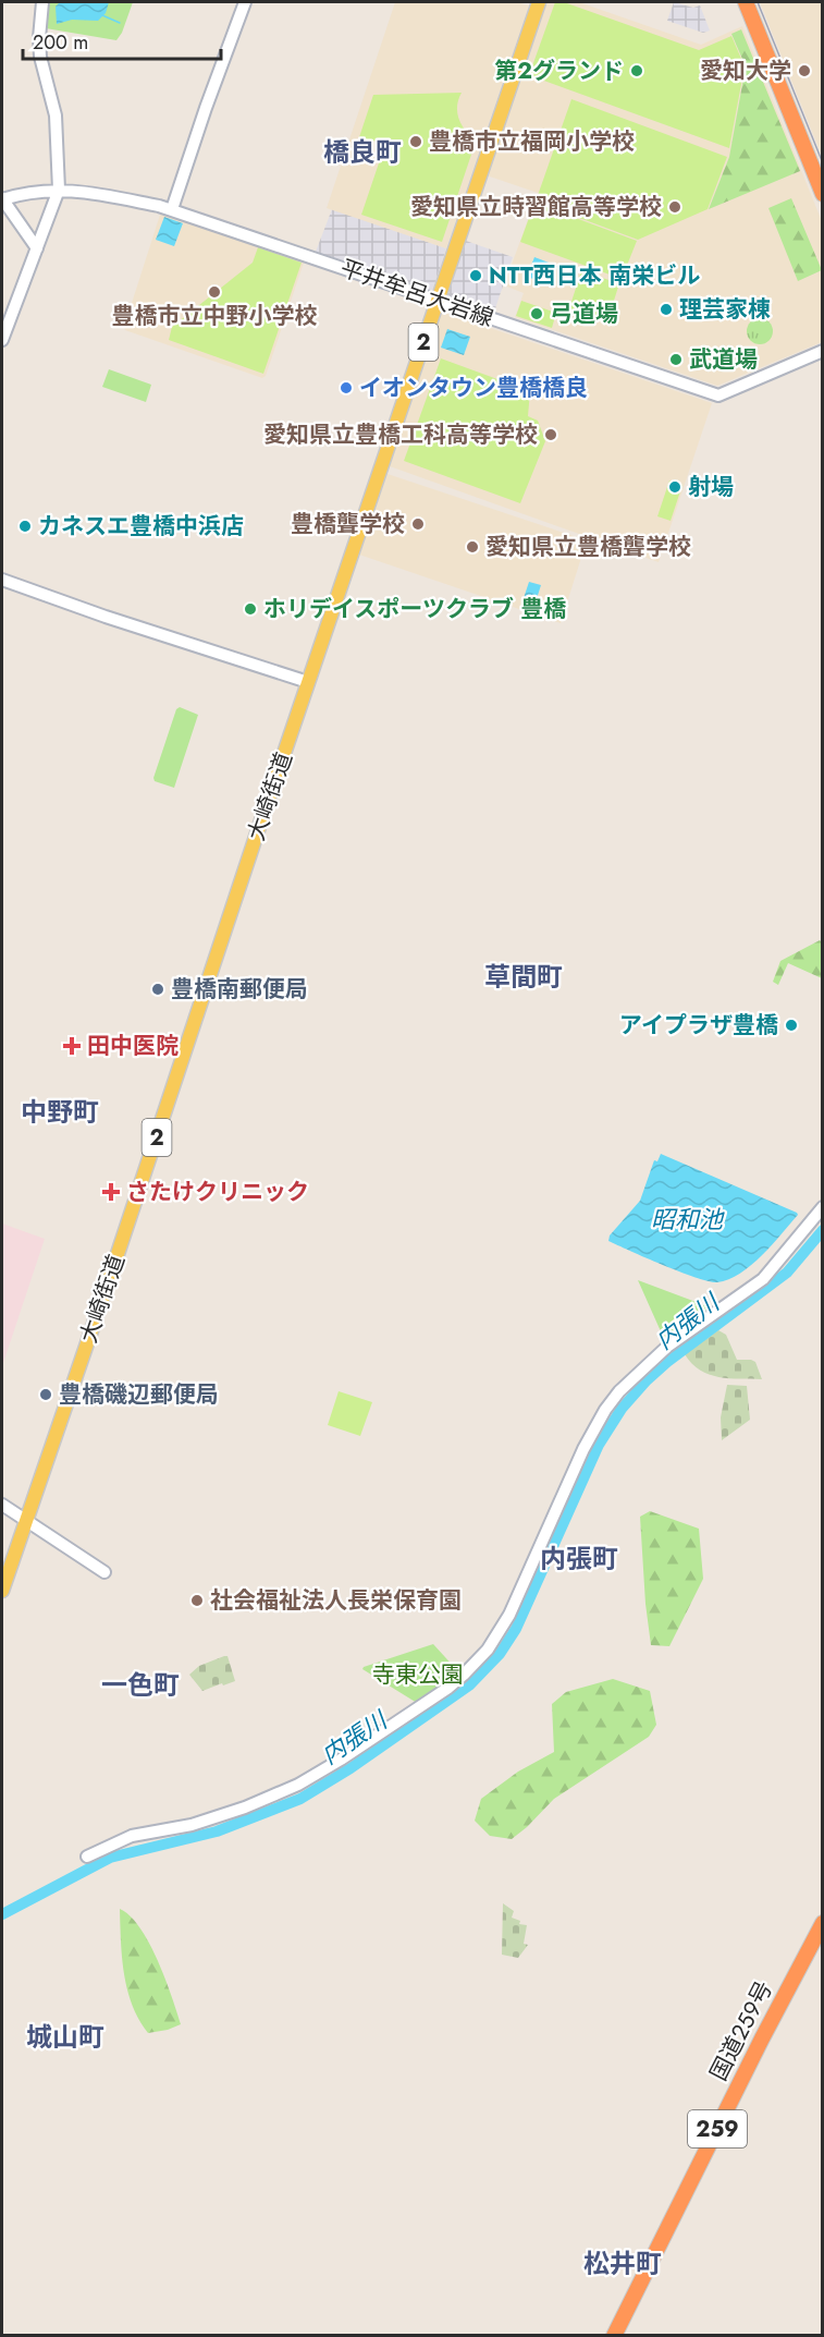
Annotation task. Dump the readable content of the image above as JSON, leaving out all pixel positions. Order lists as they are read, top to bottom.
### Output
{
  "streets": {
    "highway": ["国道259号", "259"],
    "main road": ["2", "大崎街道"],
    "street": ["平井牟呂大岩線"]
  },
  "crossings": [
    ["平井牟呂大岩線", "大崎街道"]
  ],
  "districts": [
    "橋良町",
    "草間町",
    "中野町",
    "内張町",
    "一色町",
    "城山町",
    "松井町"
  ],
  "water": ["昭和池", "内張川"],
  "parks": ["寺東公園"],
  "places": {
    "other": [
      "第2グランド",
      "愛知大学",
      "豊橋市立福岡小学校",
      "愛知県立時習館高等学校",
      "NTT西日本 南栄ビル",
      "豊橋市立中野小学校",
      "理芸家棟",
      "弓道場",
      "武道場",
      "イオンタウン豊橋橋良",
      "愛知県立豊橋工科高等学校",
      "射場",
      "豊橋聾学校",
      "カネスエ豊橋中浜店",
      "愛知県立豊橋聾学校",
      "ホリデイスポーツクラブ 豊橋",
      "豊橋南郵便局",
      "アイプラザ豊橋",
      "豊橋磯辺郵便局",
      "社会福祉法人長栄保育園"
    ],
    "health": ["田中医院", "さたけクリニック"]
  },
  "scale_bar": "200 m"
}
